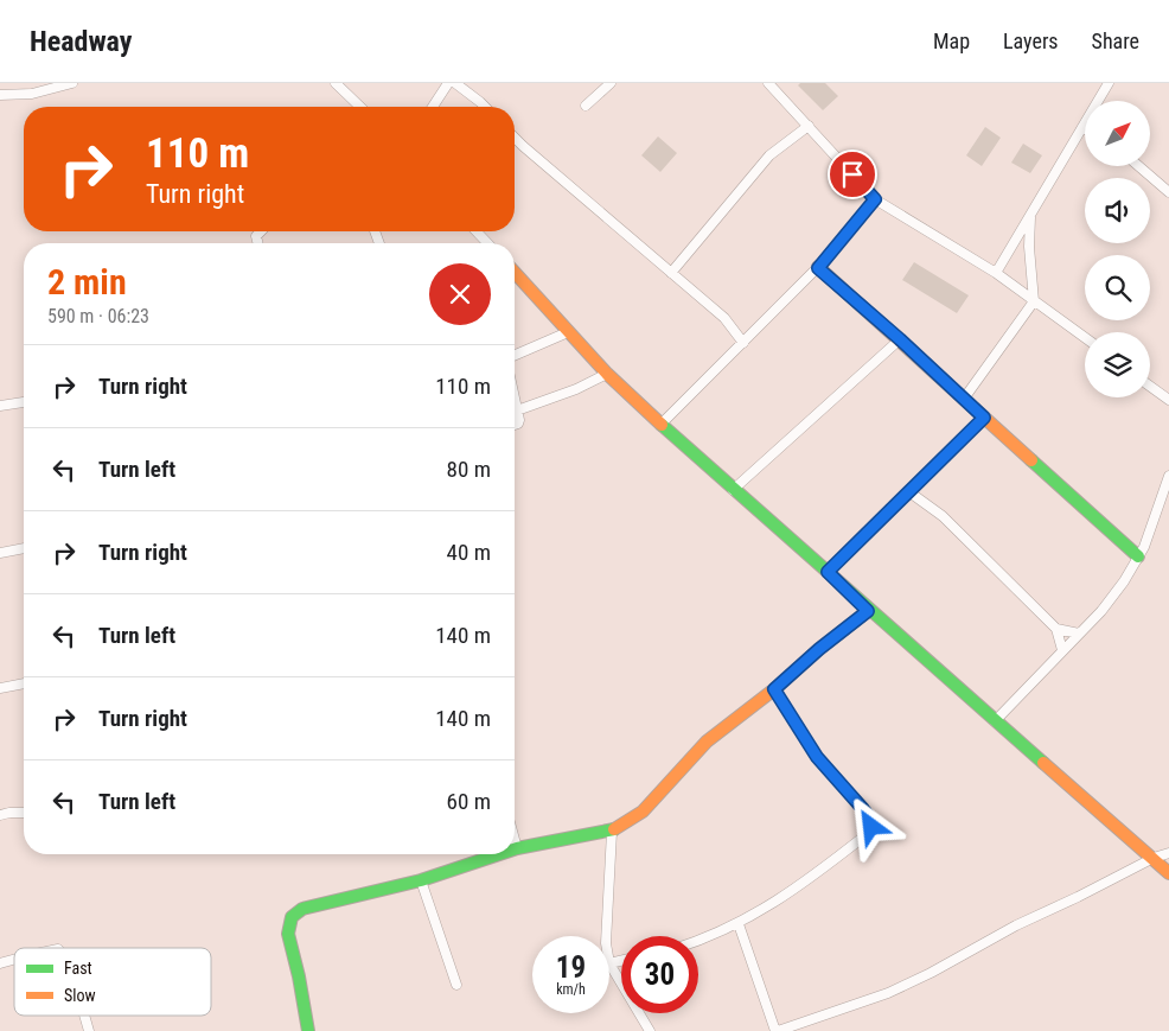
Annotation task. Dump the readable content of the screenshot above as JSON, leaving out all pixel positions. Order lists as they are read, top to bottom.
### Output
{
  "legend": ["Fast", "Slow"],
  "north": "top right",
  "page": {
    "header": "Headway",
    "nav": ["Map", "Layers", "Share"],
    "turn": ["110 m", "Turn right"],
    "heading": ["2 min", "590 m · 06:23"],
    "list": [
      {
        "name": "Turn right",
        "value": "110 m"
      },
      {
        "name": "Turn left",
        "value": "80 m"
      },
      {
        "name": "Turn right",
        "value": "40 m"
      },
      {
        "name": "Turn left",
        "value": "140 m"
      },
      {
        "name": "Turn right",
        "value": "140 m"
      },
      {
        "name": "Turn left",
        "value": "60 m"
      }
    ],
    "speed": "19 km/h",
    "limit": "30"
  }
}
